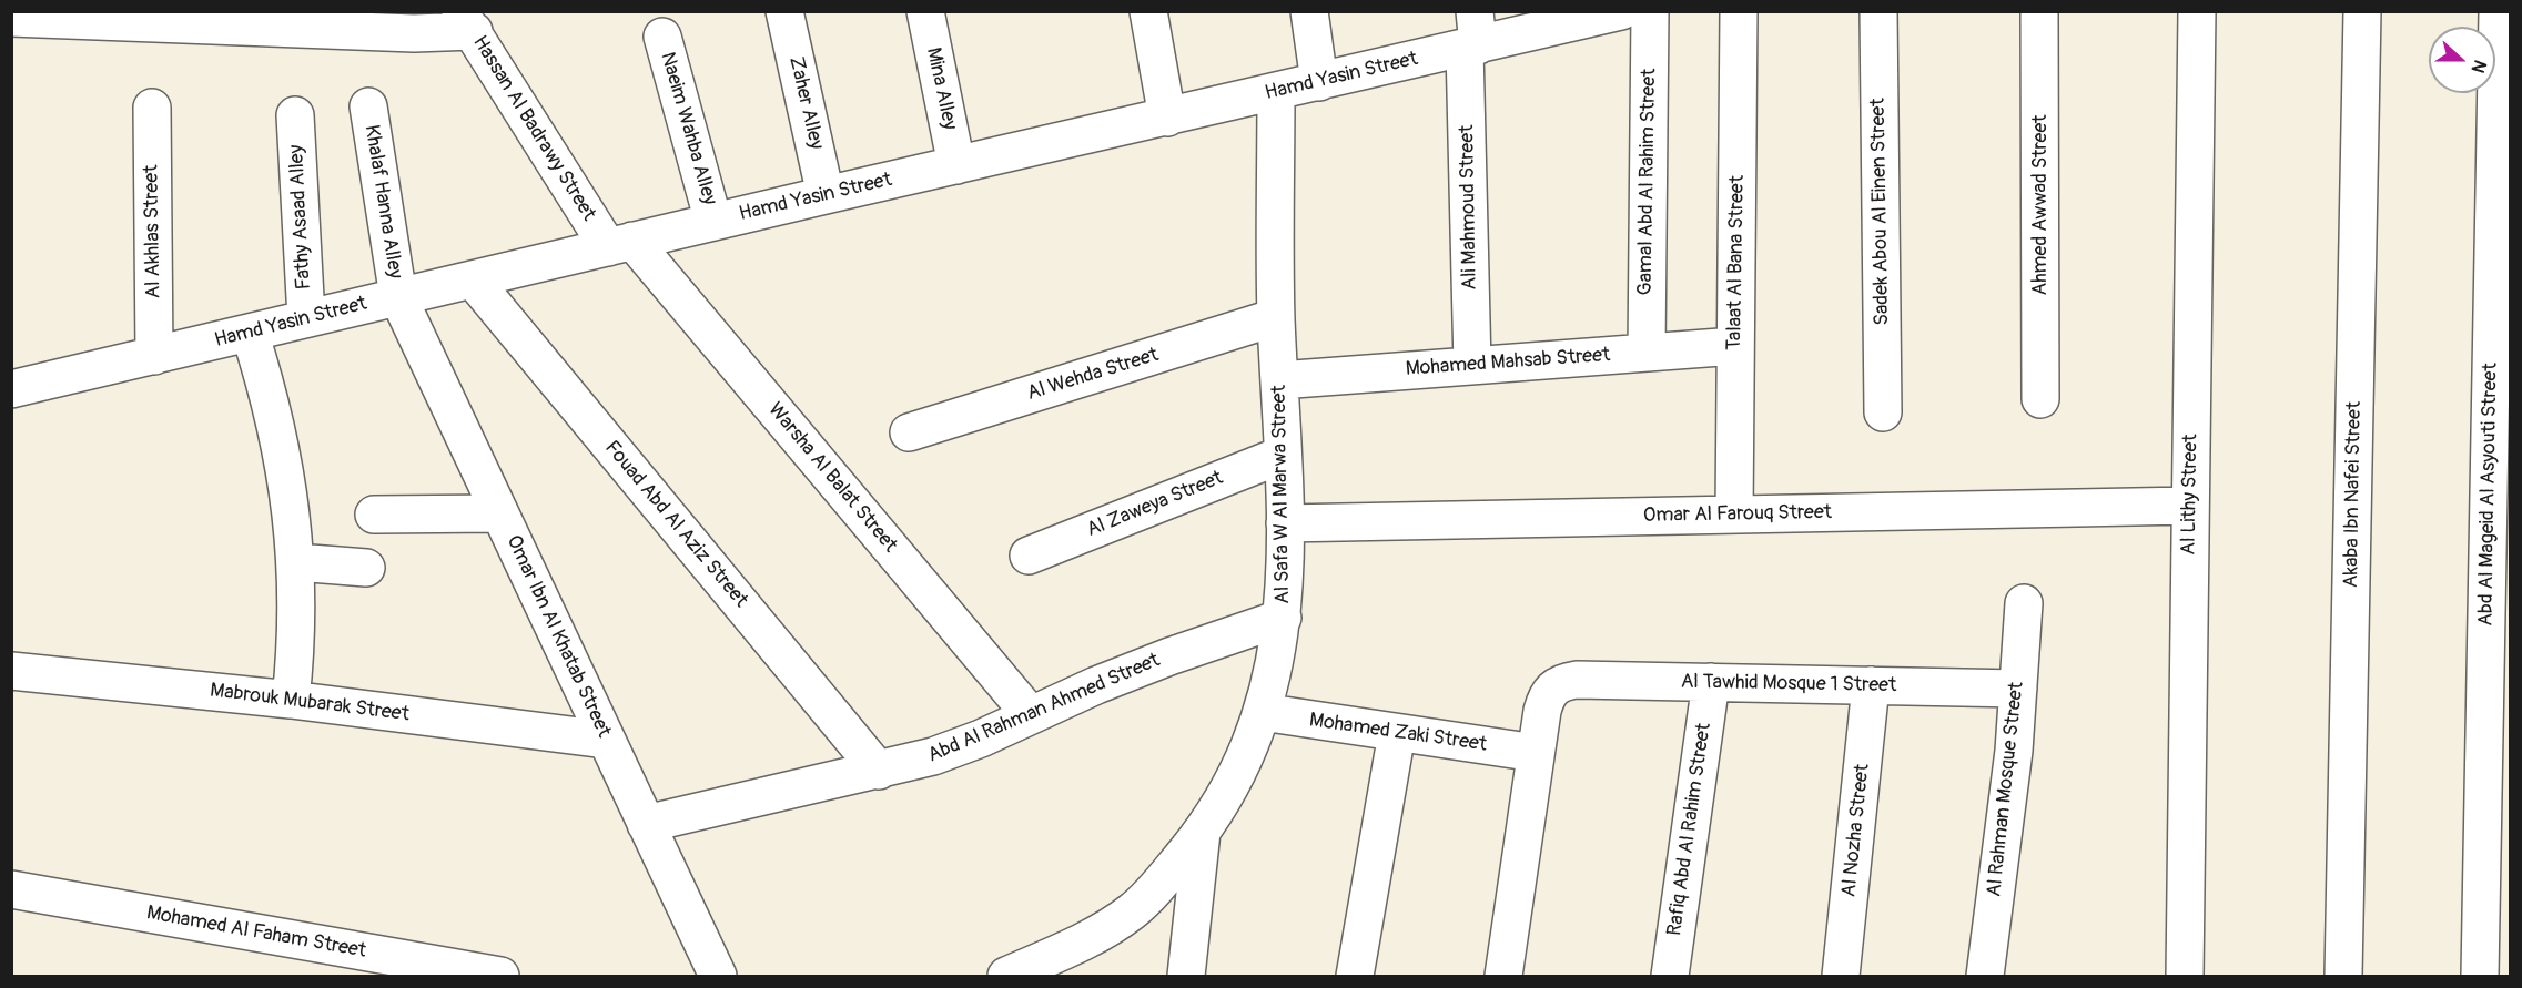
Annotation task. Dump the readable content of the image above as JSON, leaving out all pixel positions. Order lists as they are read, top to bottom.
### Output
{
  "streets": {
    "street": [
      "Hamd Yasin Street",
      "Mina Alley",
      "Zaher Alley",
      "Hassan Al Badrawy Street",
      "Naeim Wahba Alley",
      "Gamal Abd Al Rahim Street",
      "Khalaf Hanna Alley",
      "Ahmed Awwad Street",
      "Ali Mahmoud Street",
      "Sadek Abou Al Einen Street",
      "Fathy Asaad Alley",
      "Al Akhlas Street",
      "Talaat Al Bana Street",
      "Mohamed Mahsab Street",
      "Al Wehda Street",
      "Warsha Al Balat Street",
      "Al Safa W Al Marwa Street",
      "Al Lithy Street",
      "Akaba Ibn Nafei Street",
      "Abd Al Mageid Al Asyouti Street",
      "Al Zaweya Street",
      "Omar Al Farouq Street",
      "Fouad Abd Al Aziz Street",
      "Omar Ibn Al Khatab Street",
      "Al Tawhid Mosque 1 Street",
      "Mabrouk Mubarak Street",
      "Abd Al Rahman Ahmed Street",
      "Mohamed Zaki Street",
      "Al Rahman Mosque Street",
      "Rafiq Abd Al Rahim Street",
      "Al Nozha Street",
      "Mohamed Al Faham Street"
    ]
  },
  "crossings": [
    ["Hamd Yasin Street", "Mina Alley"],
    ["Hamd Yasin Street", "Zaher Alley"],
    ["Hamd Yasin Street", "Hassan Al Badrawy Street"],
    ["Hamd Yasin Street", "Naeim Wahba Alley"],
    ["Hamd Yasin Street", "Khalaf Hanna Alley"],
    ["Hamd Yasin Street", "Ali Mahmoud Street"],
    ["Hamd Yasin Street", "Fathy Asaad Alley"],
    ["Hamd Yasin Street", "Al Akhlas Street"],
    ["Hamd Yasin Street", "Warsha Al Balat Street"],
    ["Hamd Yasin Street", "Al Safa W Al Marwa Street"],
    ["Hamd Yasin Street", "Fouad Abd Al Aziz Street"],
    ["Hamd Yasin Street", "Omar Ibn Al Khatab Street"],
    ["Hassan Al Badrawy Street", "Warsha Al Balat Street"],
    ["Gamal Abd Al Rahim Street", "Mohamed Mahsab Street"],
    ["Khalaf Hanna Alley", "Omar Ibn Al Khatab Street"],
    ["Ali Mahmoud Street", "Mohamed Mahsab Street"],
    ["Talaat Al Bana Street", "Mohamed Mahsab Street"],
    ["Talaat Al Bana Street", "Omar Al Farouq Street"],
    ["Mohamed Mahsab Street", "Al Safa W Al Marwa Street"],
    ["Al Wehda Street", "Al Safa W Al Marwa Street"],
    ["Warsha Al Balat Street", "Abd Al Rahman Ahmed Street"],
    ["Al Safa W Al Marwa Street", "Al Zaweya Street"],
    ["Al Safa W Al Marwa Street", "Omar Al Farouq Street"],
    ["Al Safa W Al Marwa Street", "Abd Al Rahman Ahmed Street"],
    ["Al Safa W Al Marwa Street", "Mohamed Zaki Street"],
    ["Al Lithy Street", "Omar Al Farouq Street"],
    ["Fouad Abd Al Aziz Street", "Abd Al Rahman Ahmed Street"],
    ["Omar Ibn Al Khatab Street", "Mabrouk Mubarak Street"],
    ["Omar Ibn Al Khatab Street", "Abd Al Rahman Ahmed Street"],
    ["Al Tawhid Mosque 1 Street", "Mohamed Zaki Street"],
    ["Al Tawhid Mosque 1 Street", "Al Rahman Mosque Street"],
    ["Al Tawhid Mosque 1 Street", "Rafiq Abd Al Rahim Street"],
    ["Al Tawhid Mosque 1 Street", "Al Nozha Street"]
  ],
  "north": "right"
}
